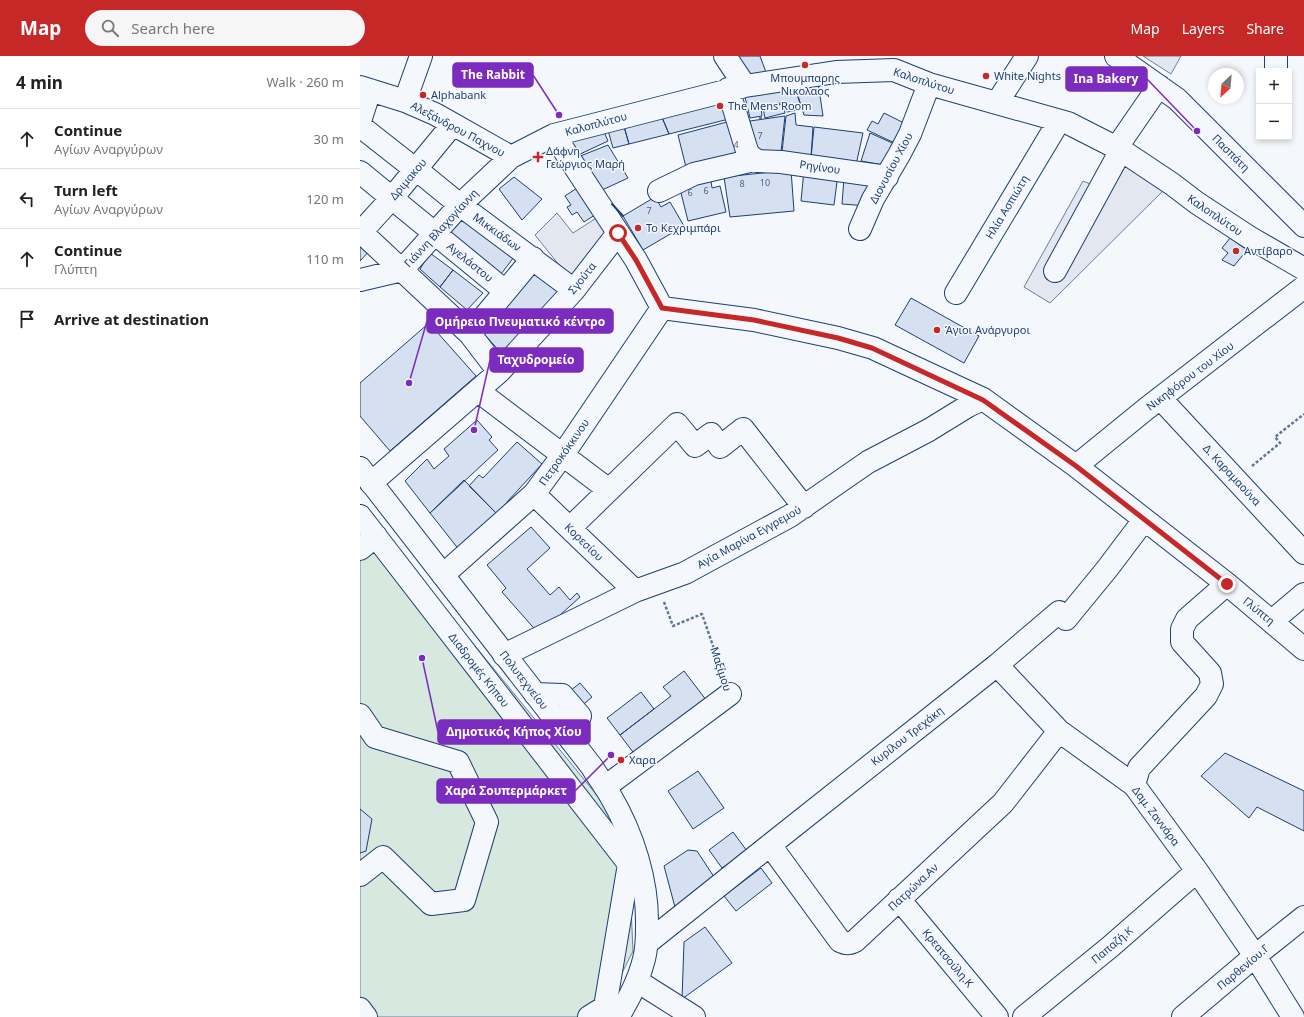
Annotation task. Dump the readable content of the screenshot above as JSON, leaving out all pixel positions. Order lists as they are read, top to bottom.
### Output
{
  "streets": {
    "street": [
      "Καλοπλύτου",
      "Αλεξάνδρου Παχνου",
      "Πασπάτη",
      "Ρηγίνου",
      "Διονυσίου Χίου",
      "Δριμακου",
      "Ηλία Ασπιώτη",
      "Γιάννη Βλαχογίαννη",
      "Μικκιάδων",
      "Αγελάστου",
      "Σγούτα",
      "Νικηφόρου του Χίου",
      "Πετροκόκκινου",
      "Δ. Καραμαούνα",
      "Αγία Μαρίνα Εγγρεμού",
      "Κορεσίου",
      "Γλύπτη",
      "Μαξίμου",
      "Διαδρομές Κήπου",
      "Πολυτεχνείου",
      "Κυρίλου Τρεχάκη",
      "Δαμ. Ζαννάρα",
      "Πατρώνα.Αν",
      "Παπαζή.Κ",
      "Κρεατσούλη.Κ",
      "Παρθενίου.Γ"
    ]
  },
  "crossings": [
    ["Καλοπλύτου", "Αλεξάνδρου Παχνου"],
    ["Καλοπλύτου", "Διονυσίου Χίου"],
    ["Καλοπλύτου", "Ηλία Ασπιώτη"],
    ["Καλοπλύτου", "Γιάννη Βλαχογίαννη"],
    ["Αλεξάνδρου Παχνου", "Δριμακου"],
    ["Αλεξάνδρου Παχνου", "Γιάννη Βλαχογίαννη"],
    ["Ρηγίνου", "Διονυσίου Χίου"],
    ["Δριμακου", "Μικκιάδων"],
    ["Δριμακου", "Αγελάστου"],
    ["Γιάννη Βλαχογίαννη", "Μικκιάδων"],
    ["Γιάννη Βλαχογίαννη", "Αγελάστου"],
    ["Μικκιάδων", "Σγούτα"],
    ["Σγούτα", "Πολυτεχνείου"],
    ["Νικηφόρου του Χίου", "Δ. Καραμαούνα"],
    ["Νικηφόρου του Χίου", "Γλύπτη"],
    ["Πετροκόκκινου", "Κορεσίου"],
    ["Πετροκόκκινου", "Γλύπτη"],
    ["Πετροκόκκινου", "Πολυτεχνείου"],
    ["Αγία Μαρίνα Εγγρεμού", "Κορεσίου"],
    ["Αγία Μαρίνα Εγγρεμού", "Γλύπτη"],
    ["Αγία Μαρίνα Εγγρεμού", "Μαξίμου"],
    ["Αγία Μαρίνα Εγγρεμού", "Πολυτεχνείου"],
    ["Γλύπτη", "Κυρίλου Τρεχάκη"],
    ["Μαξίμου", "Πολυτεχνείου"],
    ["Πολυτεχνείου", "Κυρίλου Τρεχάκη"],
    ["Κυρίλου Τρεχάκη", "Δαμ. Ζαννάρα"],
    ["Κυρίλου Τρεχάκη", "Πατρώνα.Αν"],
    ["Δαμ. Ζαννάρα", "Πατρώνα.Αν"],
    ["Δαμ. Ζαννάρα", "Παπαζή.Κ"],
    ["Δαμ. Ζαννάρα", "Παρθενίου.Γ"],
    ["Πατρώνα.Αν", "Κρεατσούλη.Κ"]
  ],
  "places": {
    "other": [
      "Μπουμπαρης Νικολαος",
      "White Nights",
      "Alphabank",
      "The Mens Room",
      "The Rabbit",
      "Ina Bakery",
      "Το Κεχριμπάρι",
      "Αντίβαρο",
      "Άγιοι Ανάργυροι",
      "Ομήρειο Πνευματικό κέντρο",
      "Ταχυδρομείο",
      "Δημοτικός Κήπος Χίου",
      "Χαρά Σουπερμάρκετ",
      "Χαρα"
    ],
    "health": ["Δάφνη Γεώργιος Μαρή"]
  },
  "house_numbers": [
    "7",
    "4",
    "10",
    "8",
    "6",
    "6",
    "7"
  ],
  "north": "bottom left",
  "page": {
    "header": "Map",
    "search": "Search here",
    "nav": ["Map", "Layers", "Share"],
    "heading": ["4 min", "Walk · 260 m"],
    "map_buttons": ["+", "−"],
    "list": [
      ["Continue", "Αγίων Αναργύρων", "30 m"],
      ["Turn left", "Αγίων Αναργύρων", "120 m"],
      ["Continue", "Γλύπτη", "110 m"],
      "Arrive at destination"
    ]
  }
}
